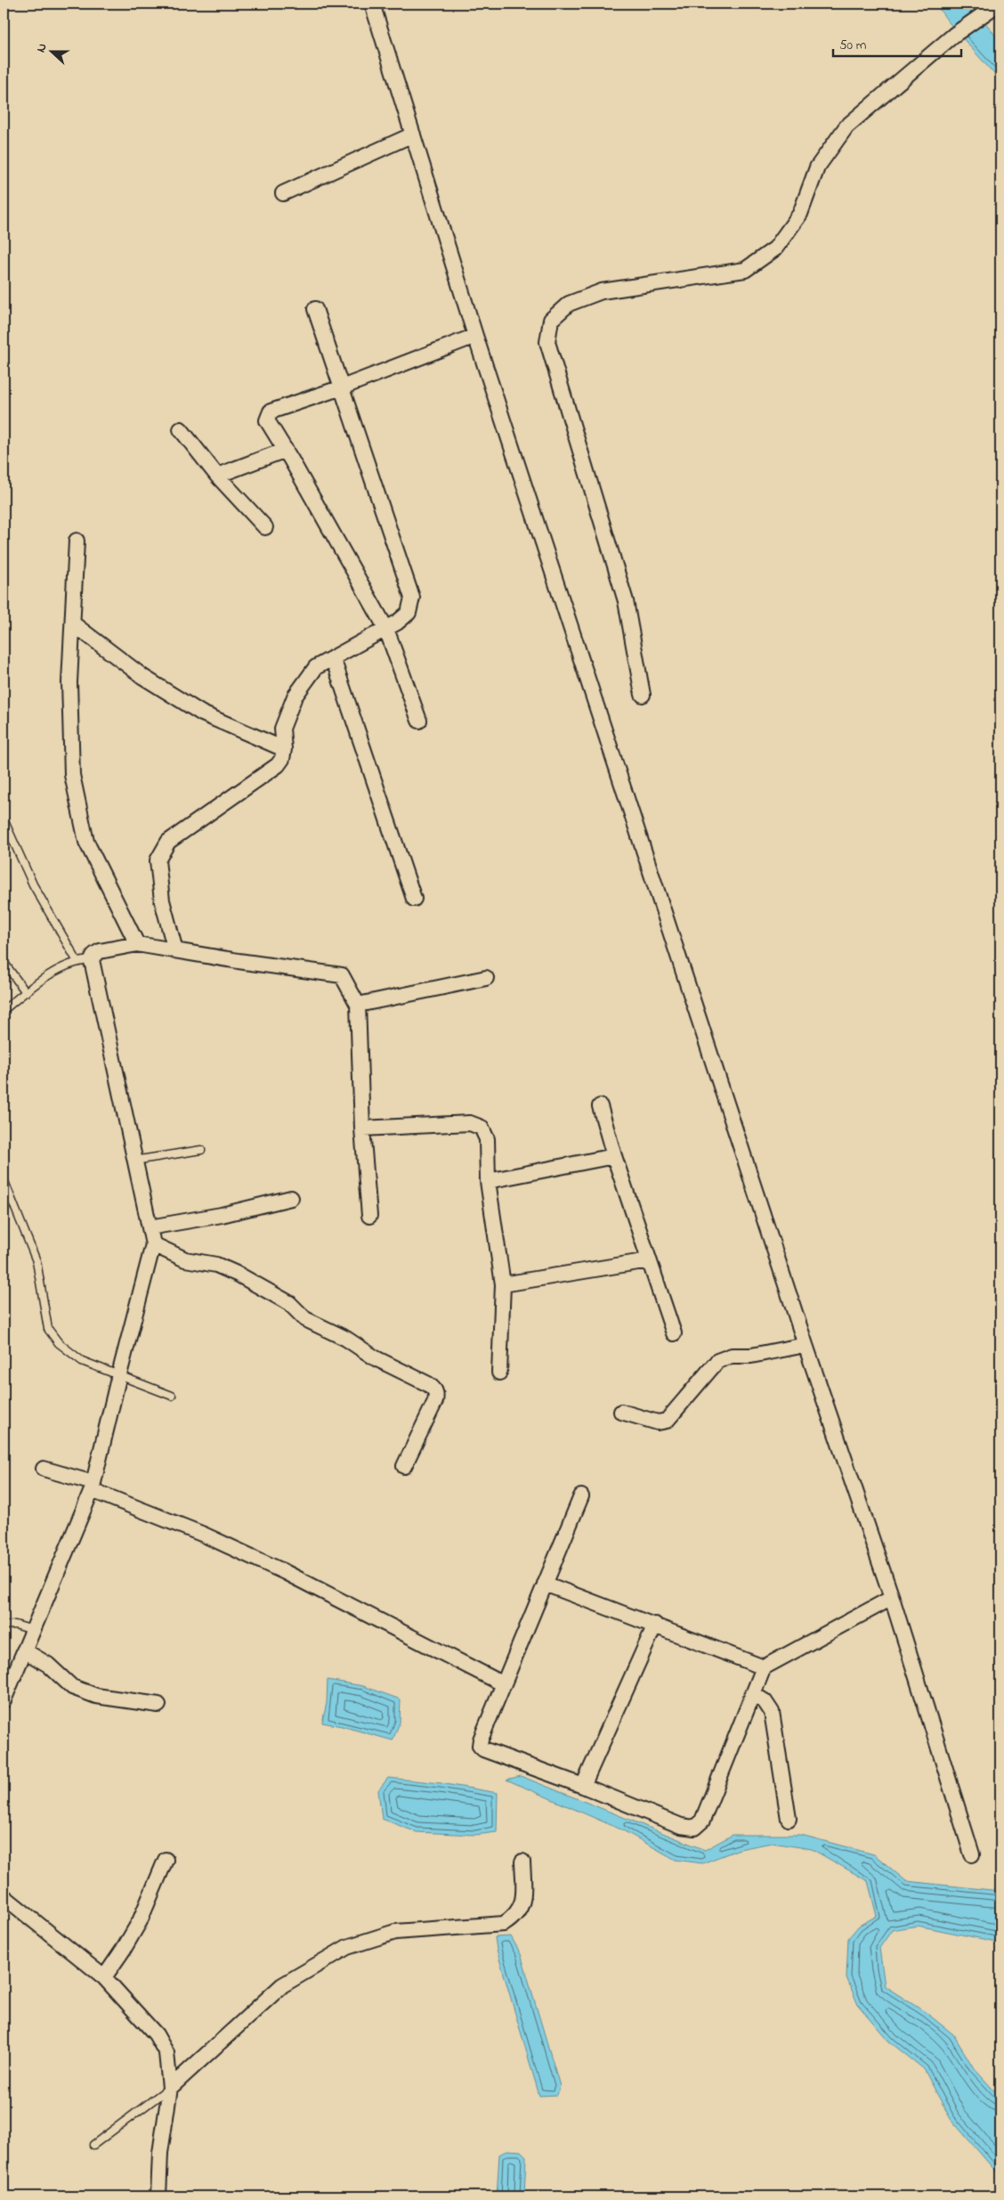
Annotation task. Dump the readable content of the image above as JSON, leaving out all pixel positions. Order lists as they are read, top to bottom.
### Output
{
  "scale_bar": "50 m",
  "north": "left"
}
